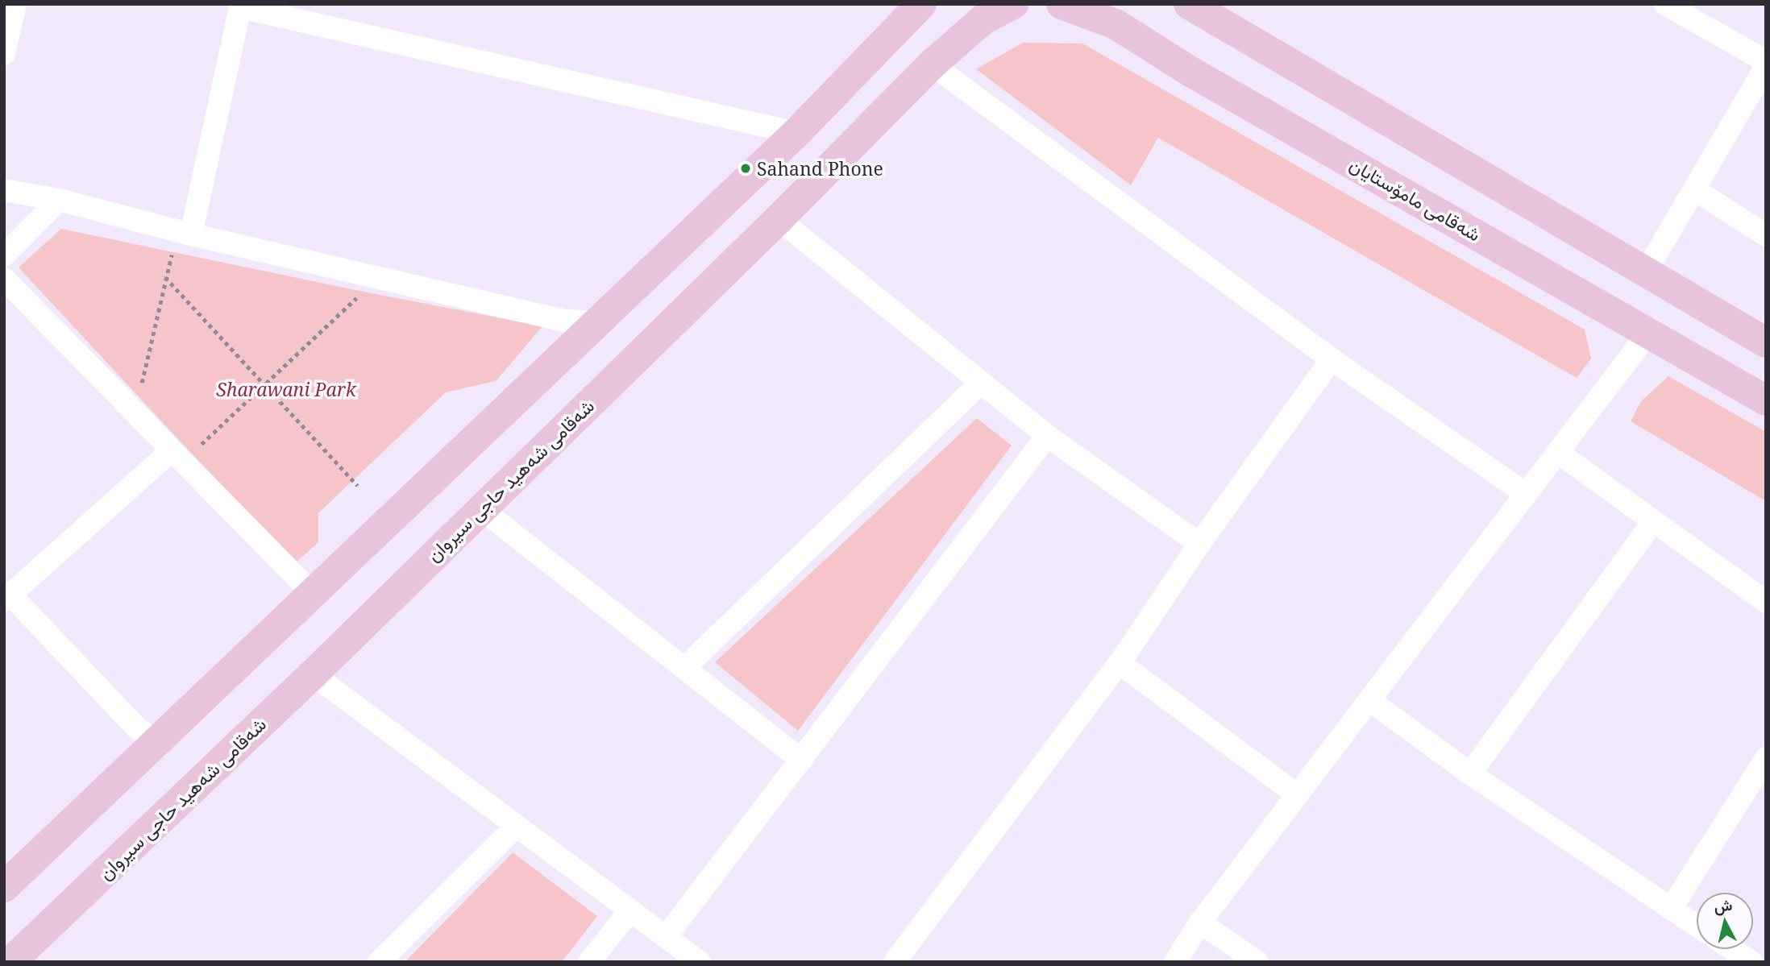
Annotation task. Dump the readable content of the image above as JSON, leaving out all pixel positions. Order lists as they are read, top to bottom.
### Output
{
  "streets": {
    "main road": ["شەقامی مامۆستایان", "شەقامی شەهید حاجی سیروان"]
  },
  "parks": ["Sharawani Park"],
  "places": ["Sahand Phone"],
  "north": "top"
}
